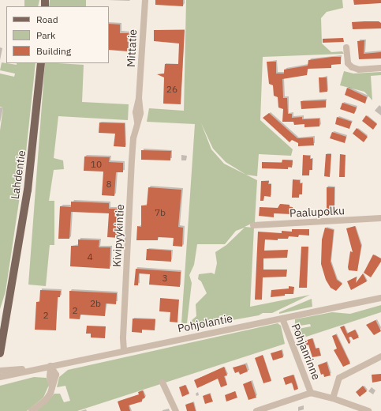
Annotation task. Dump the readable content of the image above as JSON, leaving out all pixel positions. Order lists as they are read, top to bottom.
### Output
{
  "streets": {
    "main road": ["Lahdentie"],
    "street": [
      "Mittatie",
      "Paalupolku",
      "Kivipyykintie",
      "Pohjolantie",
      "Pohjanrinne"
    ]
  },
  "crossings": [
    ["Mittatie", "Kivipyykintie"],
    ["Kivipyykintie", "Pohjolantie"],
    ["Pohjolantie", "Pohjanrinne"]
  ],
  "house_numbers": [
    "26",
    "10",
    "8",
    "7b",
    "4",
    "3",
    "2b",
    "2",
    "2"
  ],
  "legend": ["Road", "Park", "Building"]
}
